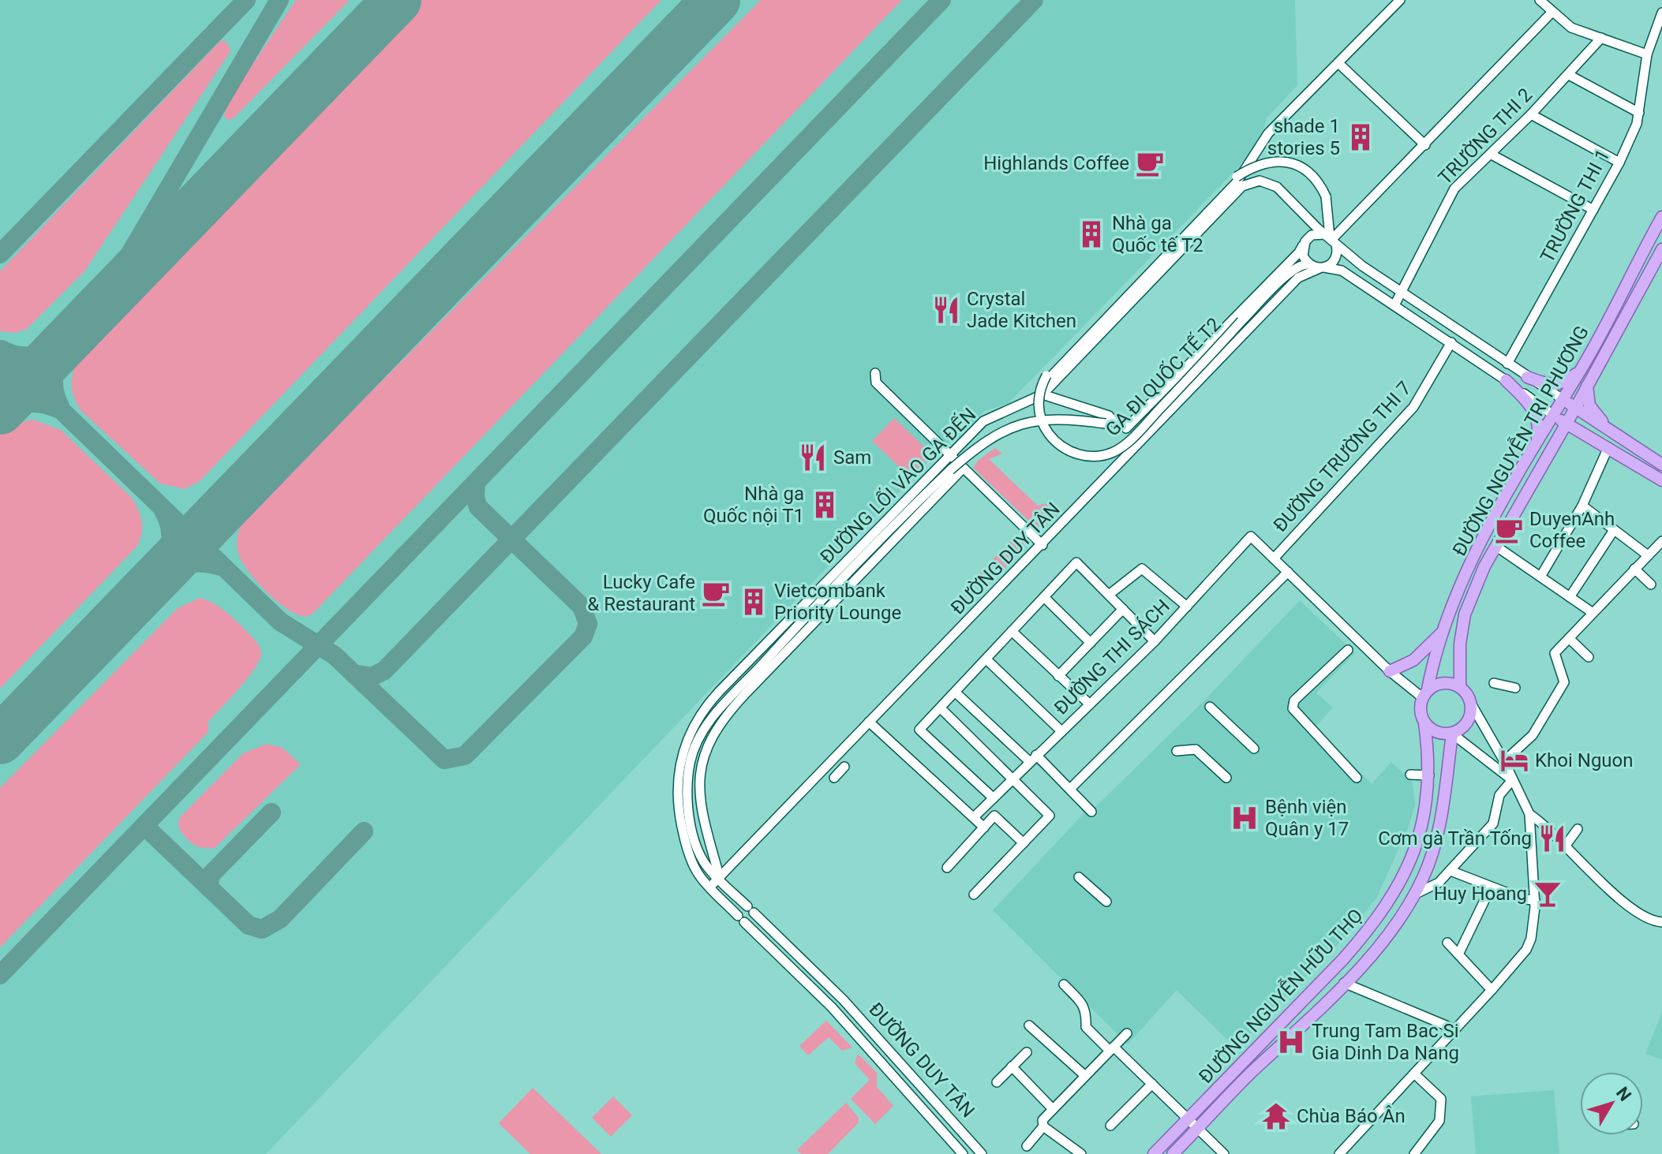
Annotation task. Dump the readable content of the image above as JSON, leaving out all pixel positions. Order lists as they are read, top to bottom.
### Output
{
  "streets": {
    "main road": ["ĐƯỜNG NGUYỄN TRI PHƯƠNG", "ĐƯỜNG NGUYỄN HỮU THỌ"],
    "street": [
      "TRƯỜNG THI 2",
      "TRƯỜNG THI 1",
      "GA ĐI QUỐC TẾ T2",
      "ĐƯỜNG TRƯỜNG THI 7",
      "ĐƯỜNG LỐI VÀO GA ĐẾN",
      "ĐƯỜNG DUY TÂN",
      "ĐƯỜNG THI SÁCH"
    ]
  },
  "crossings": [
    ["GA ĐI QUỐC TẾ T2", "ĐƯỜNG DUY TÂN"],
    ["ĐƯỜNG NGUYỄN TRI PHƯƠNG", "ĐƯỜNG NGUYỄN HỮU THỌ"],
    ["ĐƯỜNG TRƯỜNG THI 7", "ĐƯỜNG THI SÁCH"],
    ["ĐƯỜNG LỐI VÀO GA ĐẾN", "ĐƯỜNG DUY TÂN"]
  ],
  "places": {
    "building": [
      "shade 1 stories 5",
      "Nhà ga Quốc tế T2",
      "Nhà ga Quốc nội T1",
      "Vietcombank Priority Lounge"
    ],
    "cafe": ["Highlands Coffee", "DuyenAnh Coffee", "Lucky Cafe & Restaurant"],
    "restaurant": ["Crystal Jade Kitchen", "Sam", "Cơm gà Trần Tống"],
    "hotel": ["Khoi Nguon"],
    "hospital": ["Bệnh viện Quân y 17", "Trung Tam Bac Si Gia Dinh Da Nang"],
    "bar": ["Huy Hoang"],
    "temple": ["Chùa Báo Ân"]
  },
  "north": "top right"
}
